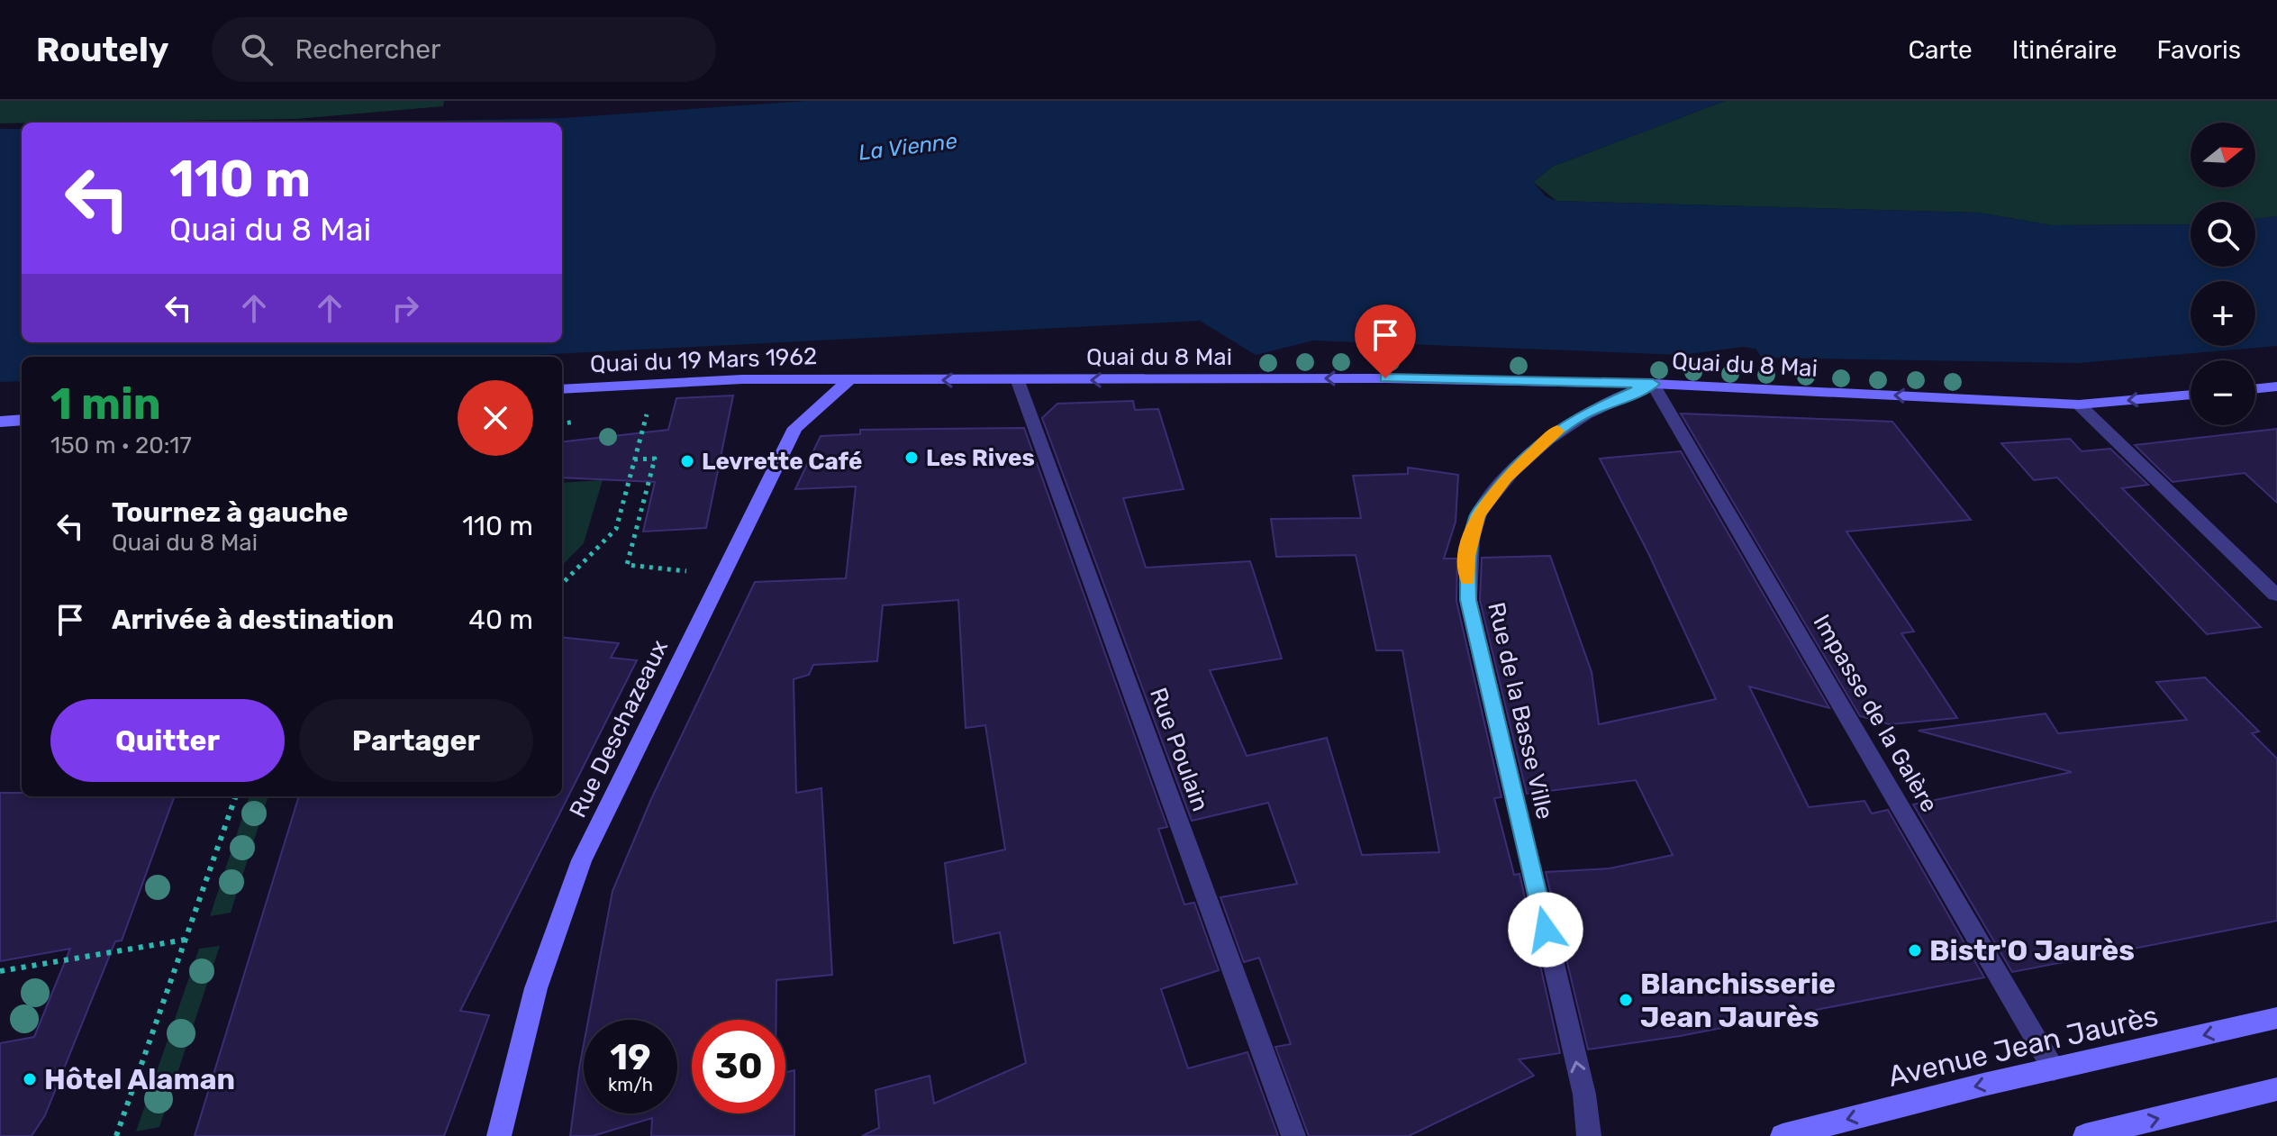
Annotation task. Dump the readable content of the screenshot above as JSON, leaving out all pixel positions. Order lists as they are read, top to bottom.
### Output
{
  "streets": {
    "main road": [
      "Quai du 8 Mai",
      "Quai du 19 Mars 1962",
      "Rue Deschazeaux",
      "Avenue Jean Jaurès"
    ],
    "street": ["Rue de la Basse Ville", "Impasse de la Galère", "Rue Poulain"]
  },
  "crossings": [
    ["Quai du 8 Mai", "Quai du 19 Mars 1962"],
    ["Quai du 8 Mai", "Rue de la Basse Ville"],
    ["Quai du 8 Mai", "Impasse de la Galère"],
    ["Quai du 8 Mai", "Rue Deschazeaux"],
    ["Quai du 8 Mai", "Rue Poulain"],
    ["Quai du 19 Mars 1962", "Rue Deschazeaux"],
    ["Rue de la Basse Ville", "Impasse de la Galère"],
    ["Impasse de la Galère", "Avenue Jean Jaurès"]
  ],
  "one_way": ["Quai du 8 Mai", "Rue de la Basse Ville"],
  "water": ["La Vienne"],
  "places": [
    "Les Rives",
    "Levrette Café",
    "Bistr'O Jaurès",
    "Blanchisserie Jean Jaurès",
    "Hôtel Alaman"
  ],
  "north": "right",
  "page": {
    "header": "Routely",
    "search": "Rechercher",
    "nav": ["Carte", "Itinéraire", "Favoris"],
    "map_buttons": ["+", "−"],
    "turn": ["110 m", "Quai du 8 Mai"],
    "heading": ["1 min", "150 m · 20:17"],
    "list": [
      {
        "name": "Tournez à gauche",
        "note": "Quai du 8 Mai",
        "value": "110 m"
      },
      {
        "name": "Arrivée à destination",
        "value": "40 m"
      }
    ],
    "buttons": ["Quitter", "Partager"],
    "speed": "19 km/h",
    "limit": "30"
  }
}
